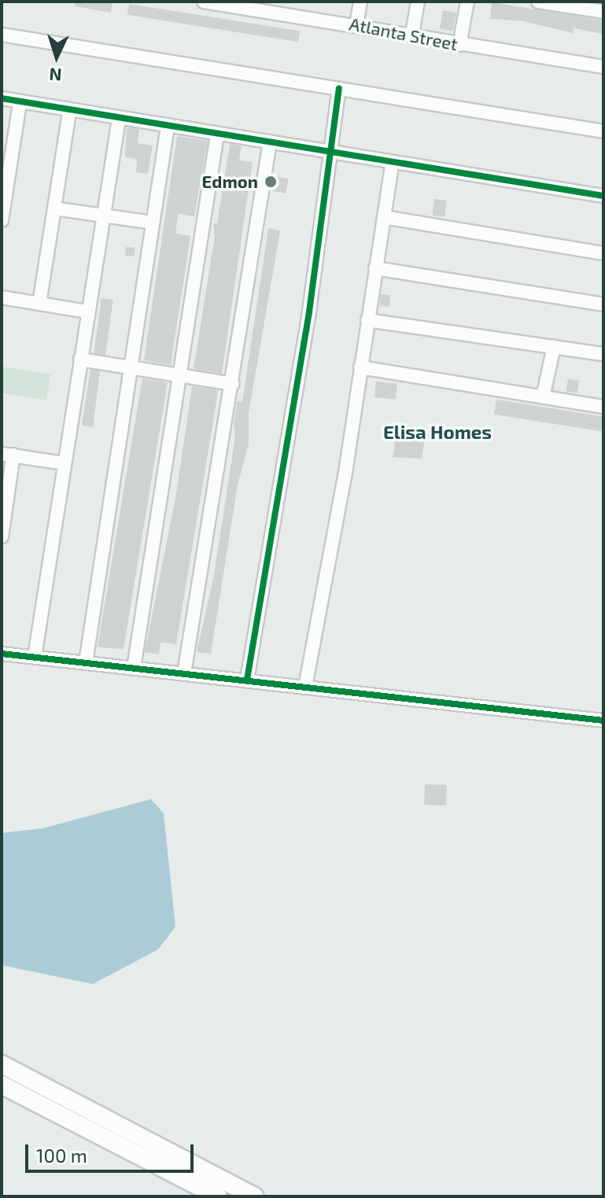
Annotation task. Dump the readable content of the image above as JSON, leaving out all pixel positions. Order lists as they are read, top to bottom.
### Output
{
  "streets": {
    "street": ["Atlanta Street"]
  },
  "districts": ["Elisa Homes"],
  "places": ["Edmon"],
  "scale_bar": "100 m",
  "north": "bottom"
}
